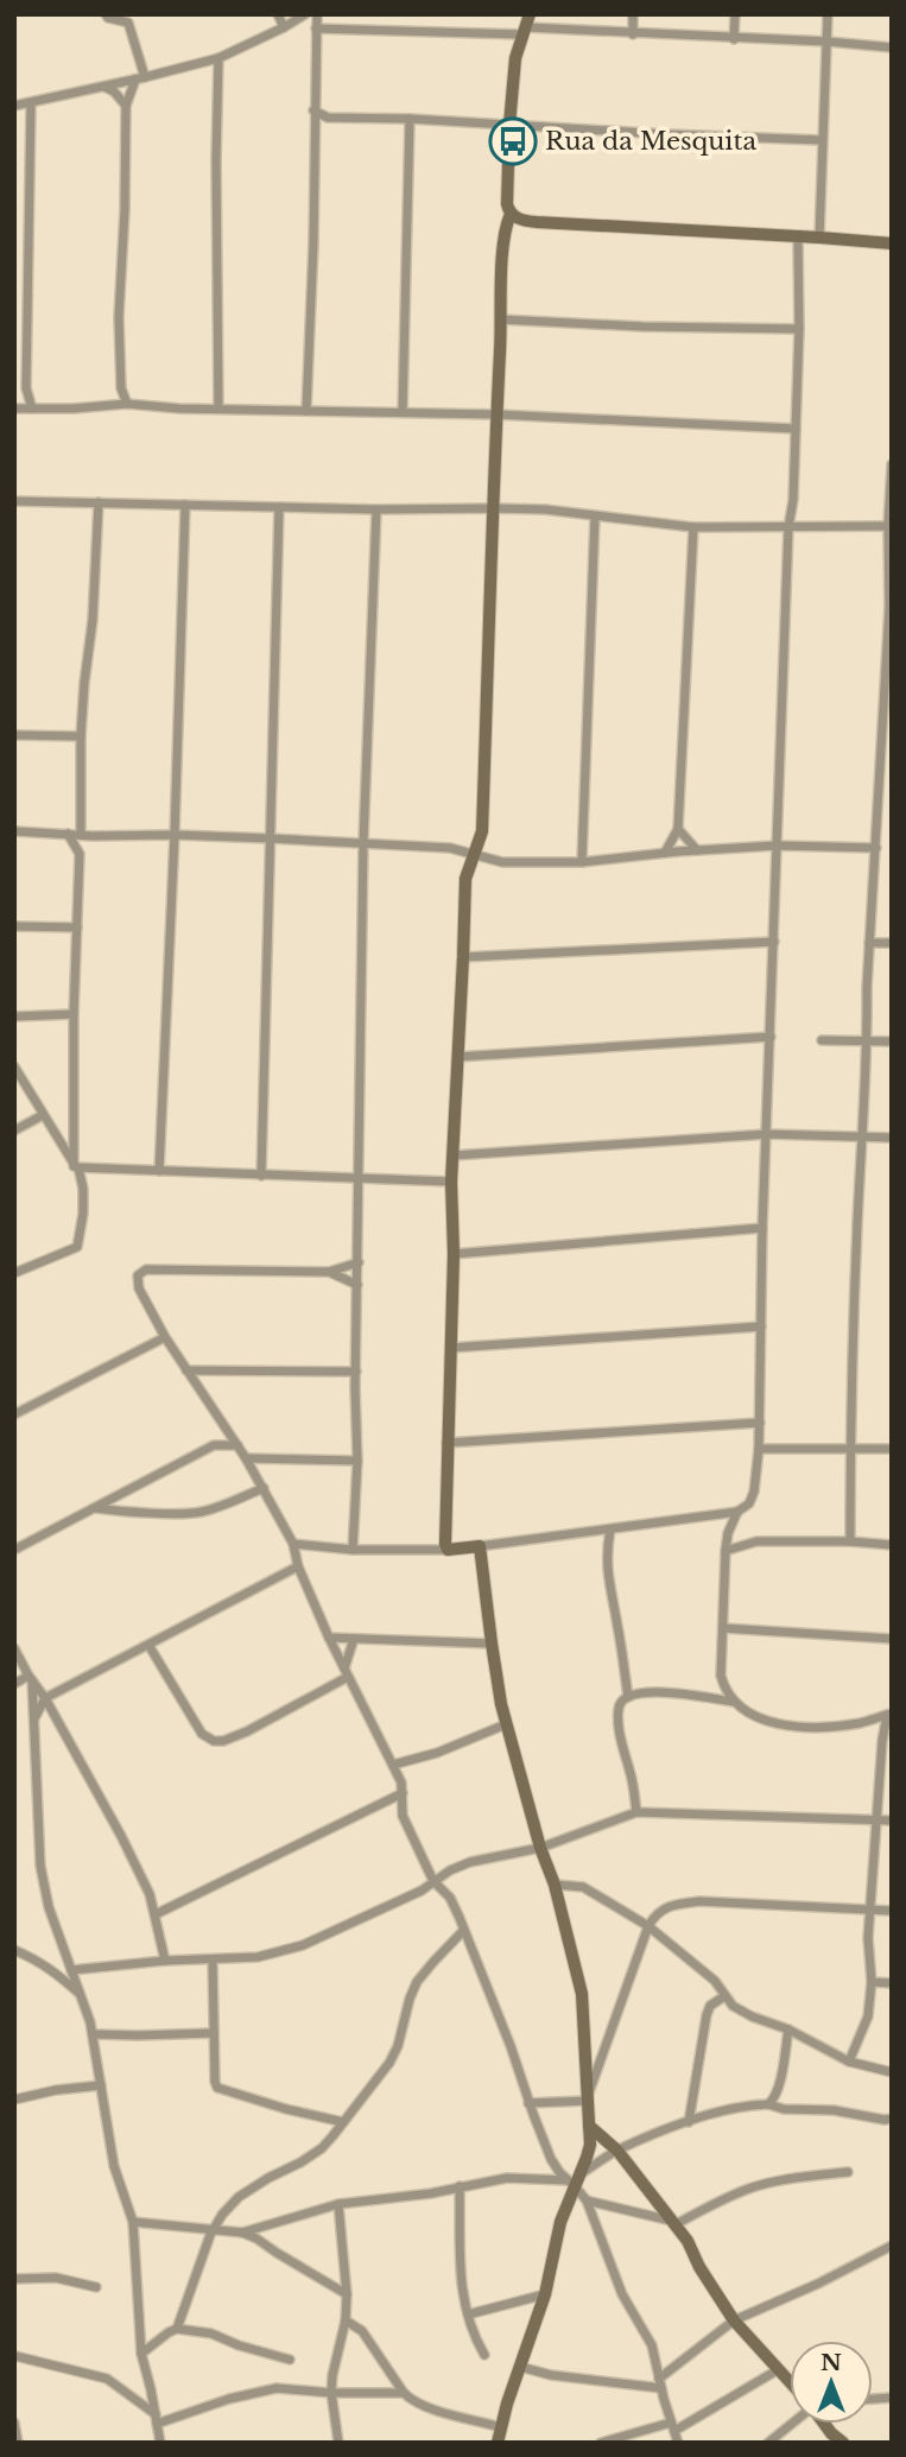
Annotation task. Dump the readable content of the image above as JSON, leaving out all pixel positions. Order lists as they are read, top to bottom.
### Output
{
  "places": {
    "bus stop": ["Rua da Mesquita"]
  },
  "north": "top"
}
